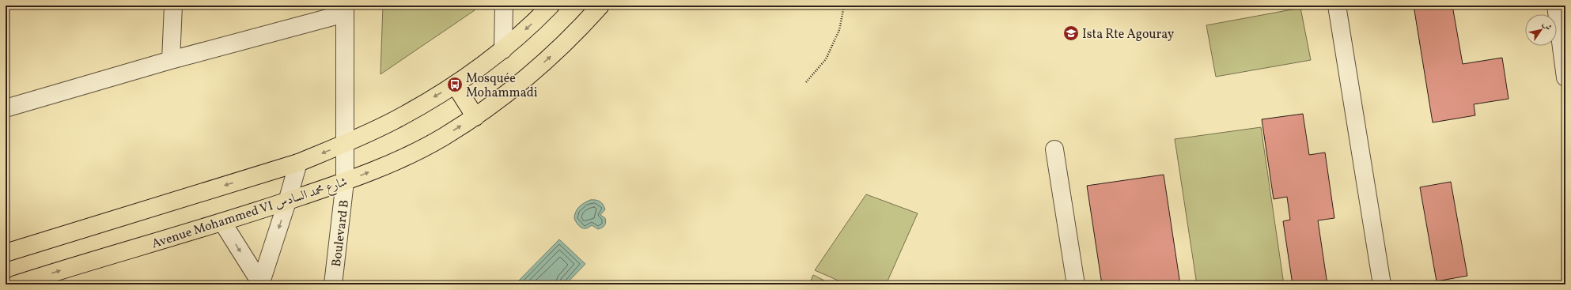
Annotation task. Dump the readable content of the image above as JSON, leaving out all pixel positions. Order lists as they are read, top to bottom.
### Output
{
  "streets": {
    "main road": ["Avenue Mohammed VI شارع محمد السادس"],
    "street": ["Boulevard B"]
  },
  "crossings": [
    ["Avenue Mohammed VI شارع محمد السادس", "Boulevard B"]
  ],
  "places": {
    "school or university": ["Ista Rte Agouray"],
    "bus stop": ["Mosquée Mohammadi"]
  },
  "north": "top right"
}
